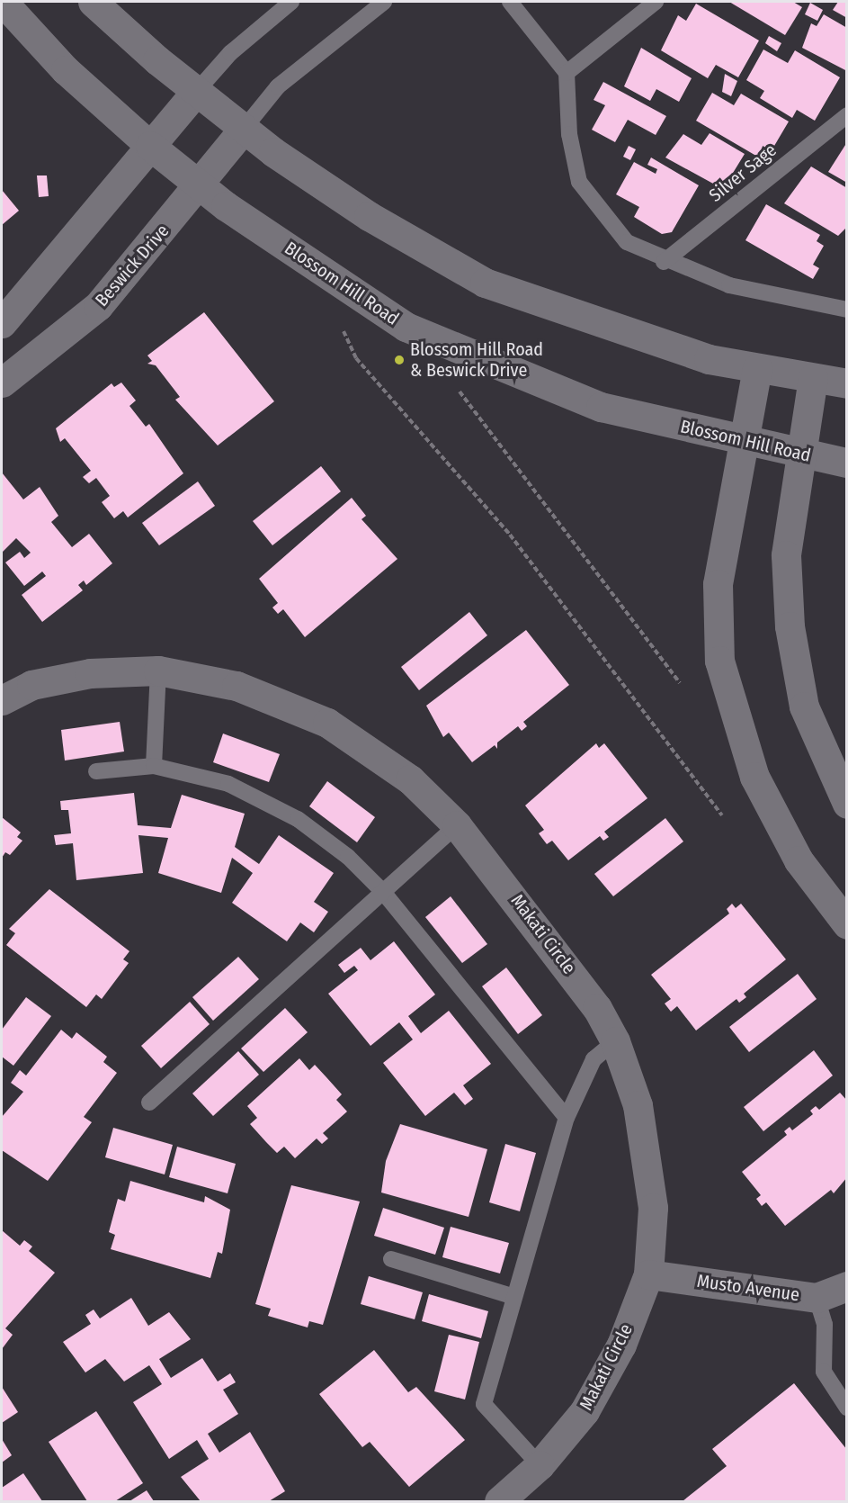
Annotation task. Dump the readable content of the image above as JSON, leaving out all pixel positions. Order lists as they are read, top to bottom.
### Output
{
  "streets": {
    "main road": [
      "Beswick Drive",
      "Blossom Hill Road",
      "Makati Circle",
      "Musto Avenue"
    ],
    "lane": ["Silver Sage"]
  },
  "crossings": [
    ["Beswick Drive", "Blossom Hill Road"],
    ["Makati Circle", "Musto Avenue"]
  ],
  "places": ["Blossom Hill Road & Beswick Drive"]
}
